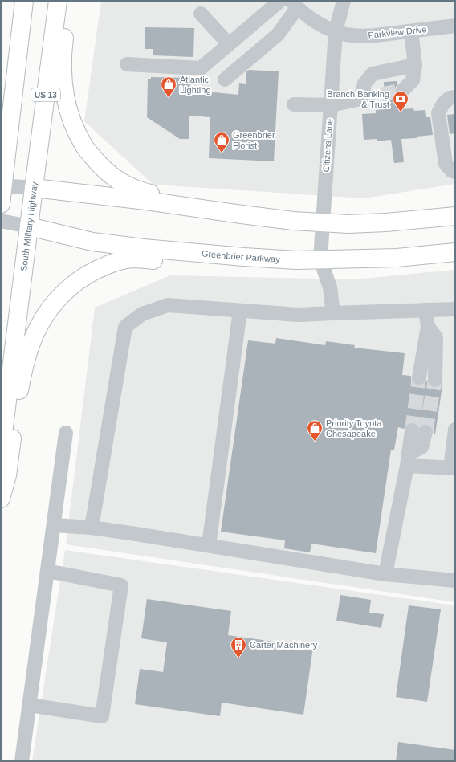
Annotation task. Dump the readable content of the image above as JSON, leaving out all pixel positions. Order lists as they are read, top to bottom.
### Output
{
  "streets": {
    "main road": ["US 13", "South Military Highway", "Greenbrier Parkway"],
    "street": ["Parkview Drive", "Citizens Lane"]
  },
  "crossings": [
    ["Parkview Drive", "Citizens Lane"],
    ["Citizens Lane", "Greenbrier Parkway"],
    ["South Military Highway", "Greenbrier Parkway"]
  ],
  "places": {
    "shop": ["Atlantic Lighting", "Greenbrier Florist", "Priority Toyota Chesapeake"],
    "bank": ["Branch Banking & Trust"],
    "building": ["Carter Machinery"]
  }
}
